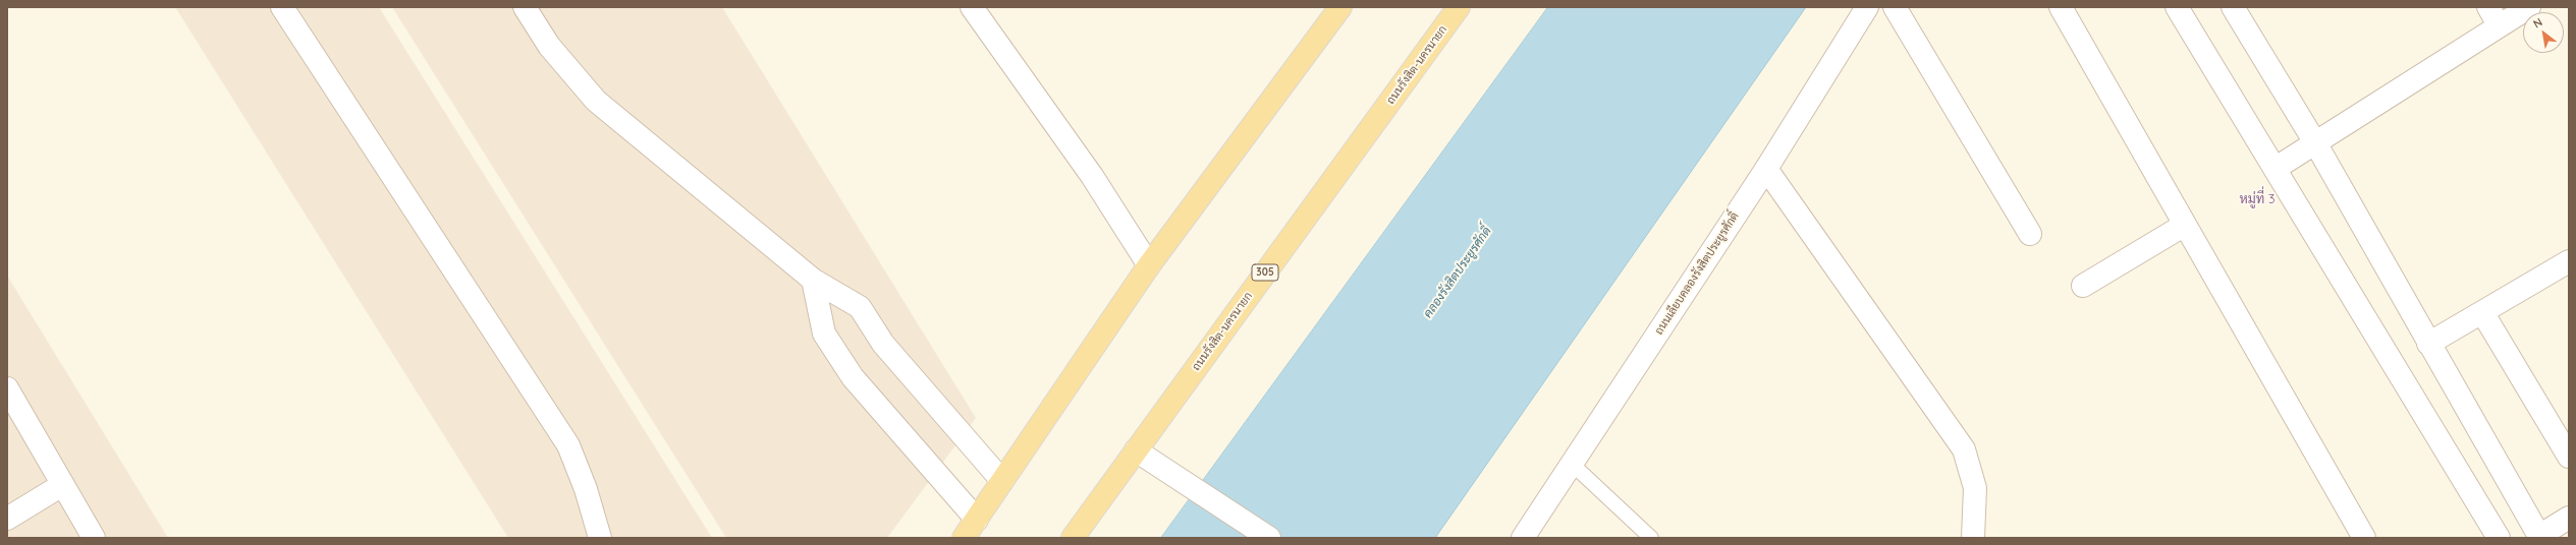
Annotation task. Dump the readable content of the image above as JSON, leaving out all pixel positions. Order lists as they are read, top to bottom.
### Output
{
  "streets": {
    "main road": ["ถนนรังสิต-นครนายก", "305"],
    "street": ["ถนนเลียบคลองรังสิตประยูรศักดิ์"]
  },
  "districts": ["หมู่ที่ 3"],
  "water": ["คลองรังสิตประยูรศักดิ์"],
  "north": "top left"
}
